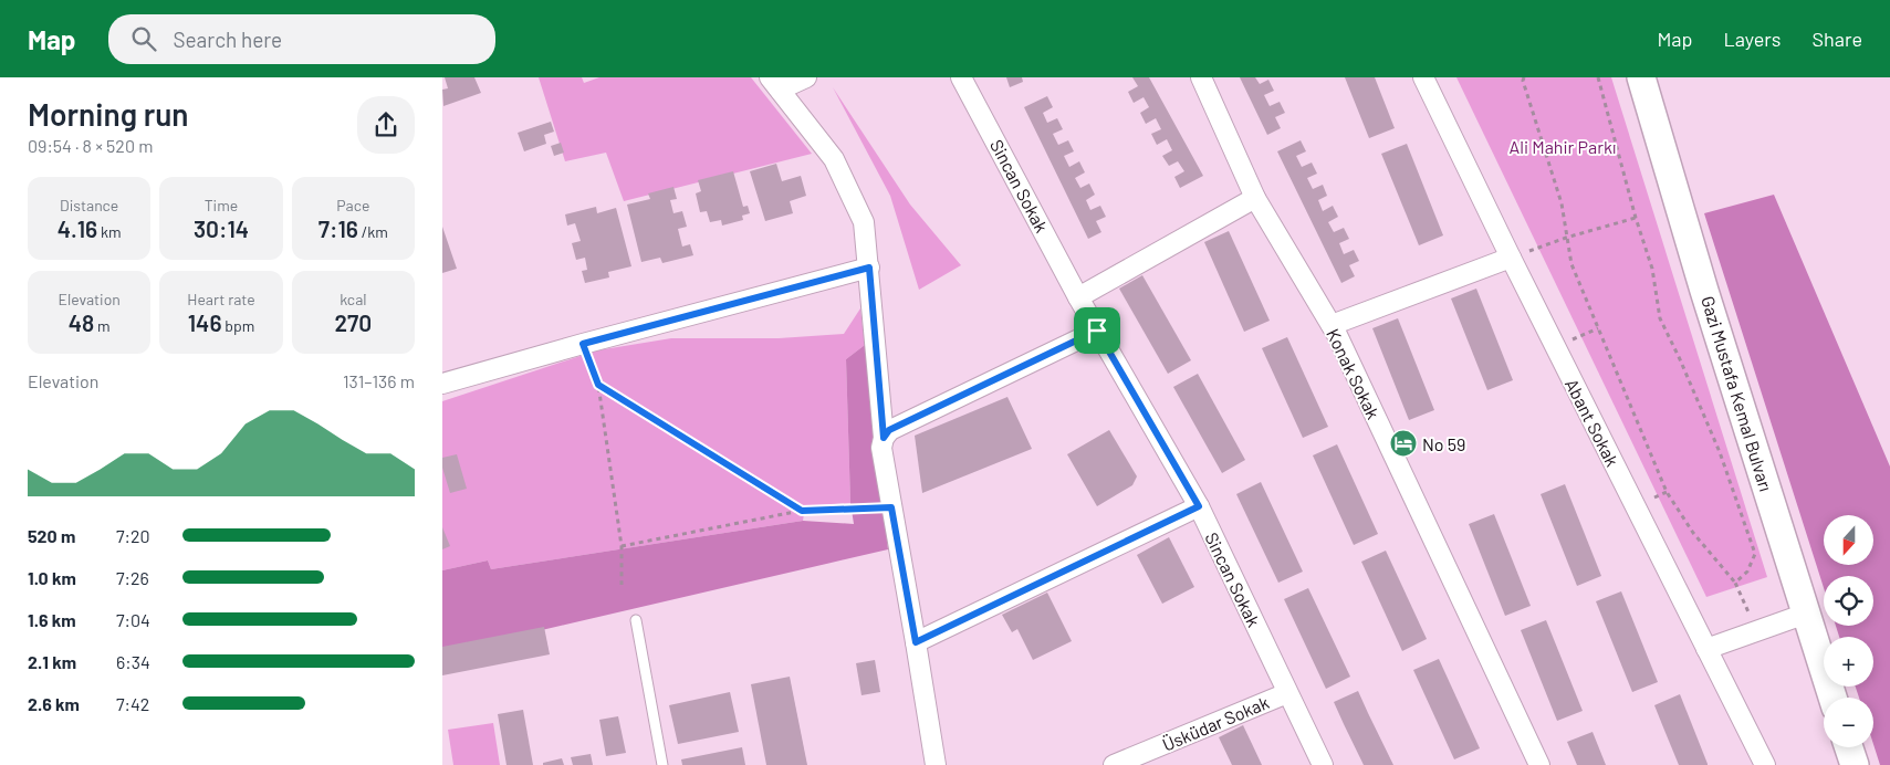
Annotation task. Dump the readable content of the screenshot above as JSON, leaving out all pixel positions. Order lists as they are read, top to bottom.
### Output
{
  "streets": {
    "main road": ["Gazi Mustafa Kemal Bulvarı"],
    "street": [
      "Sincan Sokak",
      "Konak Sokak",
      "Abant Sokak",
      "Üsküdar Sokak"
    ]
  },
  "crossings": [
    ["Sincan Sokak", "Üsküdar Sokak"]
  ],
  "parks": ["Ali Mahir Parkı"],
  "places": {
    "hotel": ["No 59"]
  },
  "north": "bottom",
  "page": {
    "header": "Map",
    "search": "Search here",
    "nav": ["Map", "Layers", "Share"],
    "heading": ["Morning run", "09:54 · 8 × 520 m"],
    "stats": [
      ["Distance", "4.16 km"],
      ["Time", "30:14"],
      ["Pace", "7:16 /km"],
      ["Elevation", "48 m"],
      ["Heart rate", "146 bpm"],
      ["kcal", "270"]
    ],
    "chart": ["Elevation", "131–136 m"],
    "list": [
      {
        "name": "520 m",
        "note": "7:20"
      },
      {
        "name": "1.0 km",
        "note": "7:26"
      },
      {
        "name": "1.6 km",
        "note": "7:04"
      },
      {
        "name": "2.1 km",
        "note": "6:34"
      },
      {
        "name": "2.6 km",
        "note": "7:42"
      }
    ],
    "map_buttons": ["+", "−"]
  }
}
